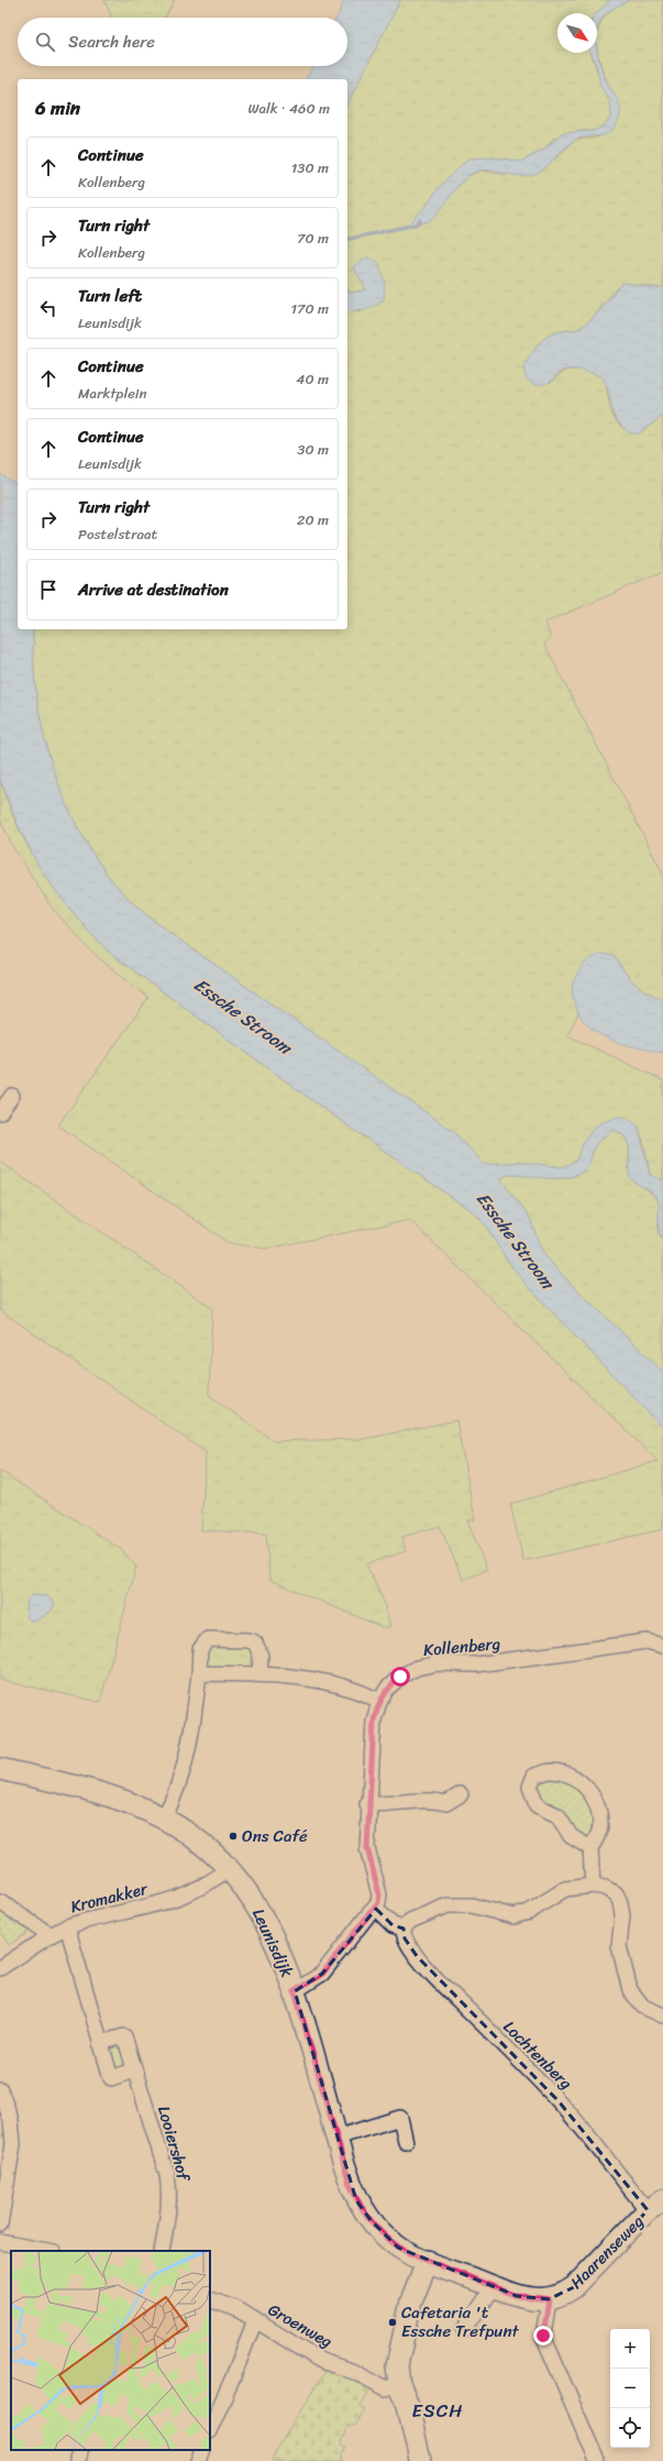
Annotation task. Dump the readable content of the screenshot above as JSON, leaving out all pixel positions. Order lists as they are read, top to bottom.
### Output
{
  "streets": {
    "street": [
      "Kollenberg",
      "Kromakker",
      "Leunisdijk",
      "Lochtenberg",
      "Looiershof",
      "Haarenseweg",
      "Groenweg"
    ]
  },
  "crossings": [
    ["Kromakker", "Leunisdijk"],
    ["Lochtenberg", "Haarenseweg"]
  ],
  "districts": ["ESCH"],
  "water": ["Essche Stroom"],
  "places": ["Ons Café", "Cafetaria 't Essche Trefpunt"],
  "north": "bottom right",
  "page": {
    "search": "Search here",
    "heading": ["6 min", "Walk · 460 m"],
    "list": [
      ["Continue", "Kollenberg", "130 m"],
      ["Turn right", "Kollenberg", "70 m"],
      ["Turn left", "Leunisdijk", "170 m"],
      ["Continue", "Marktplein", "40 m"],
      ["Continue", "Leunisdijk", "30 m"],
      ["Turn right", "Postelstraat", "20 m"],
      "Arrive at destination"
    ],
    "map_buttons": ["+", "−"]
  }
}
